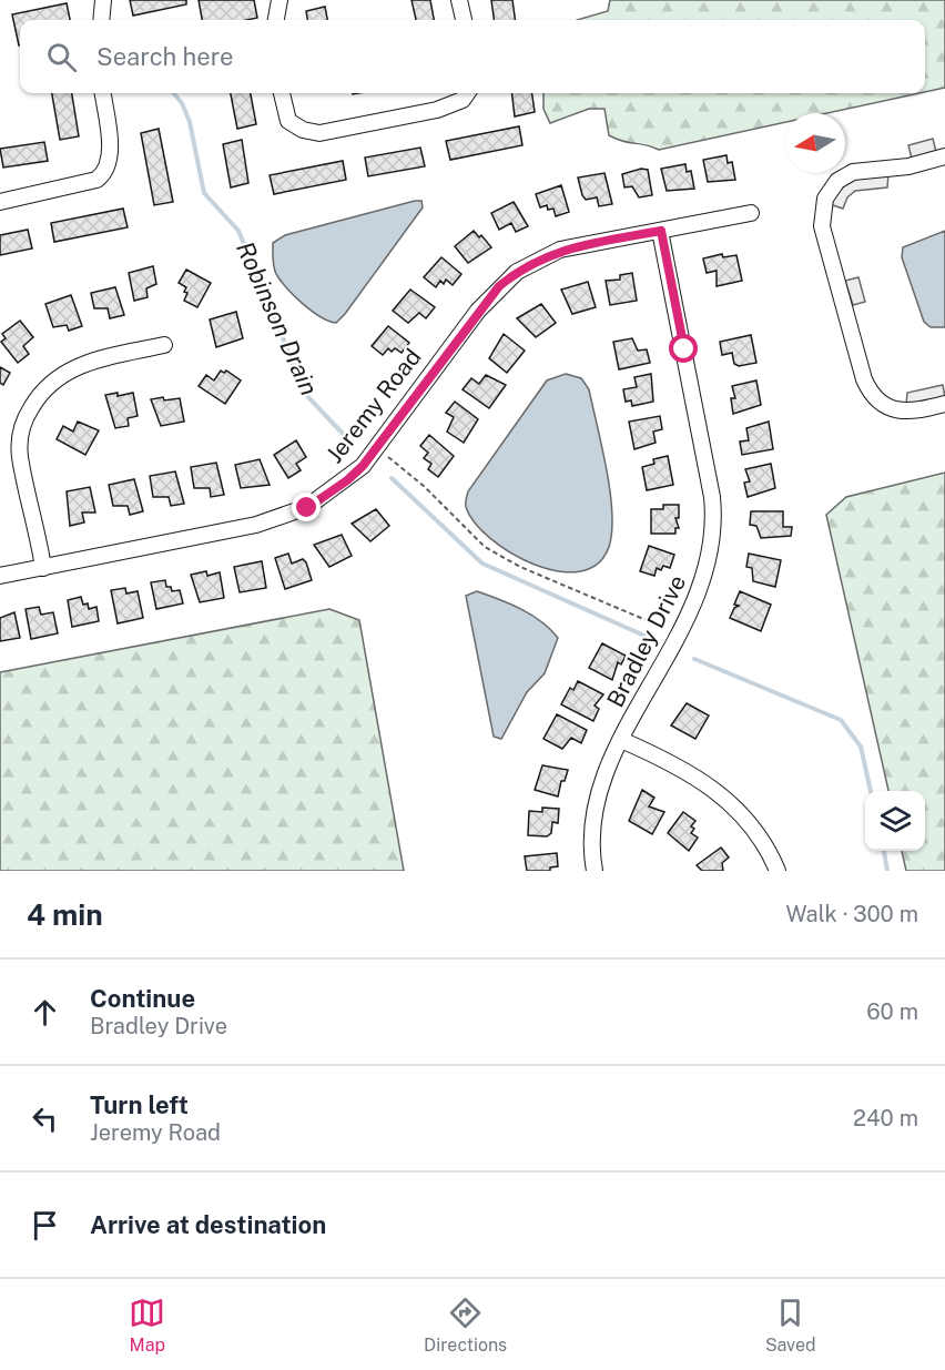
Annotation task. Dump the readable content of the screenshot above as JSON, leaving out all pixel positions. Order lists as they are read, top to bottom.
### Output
{
  "streets": {
    "street": ["Jeremy Road", "Bradley Drive"]
  },
  "crossings": [
    ["Jeremy Road", "Bradley Drive"]
  ],
  "water": ["Robinson Drain"],
  "north": "left",
  "page": {
    "search": "Search here",
    "heading": ["4 min", "Walk · 300 m"],
    "list": [
      ["Continue", "Bradley Drive", "60 m"],
      ["Turn left", "Jeremy Road", "240 m"],
      "Arrive at destination"
    ],
    "nav": ["Map", "Directions", "Saved"]
  }
}
